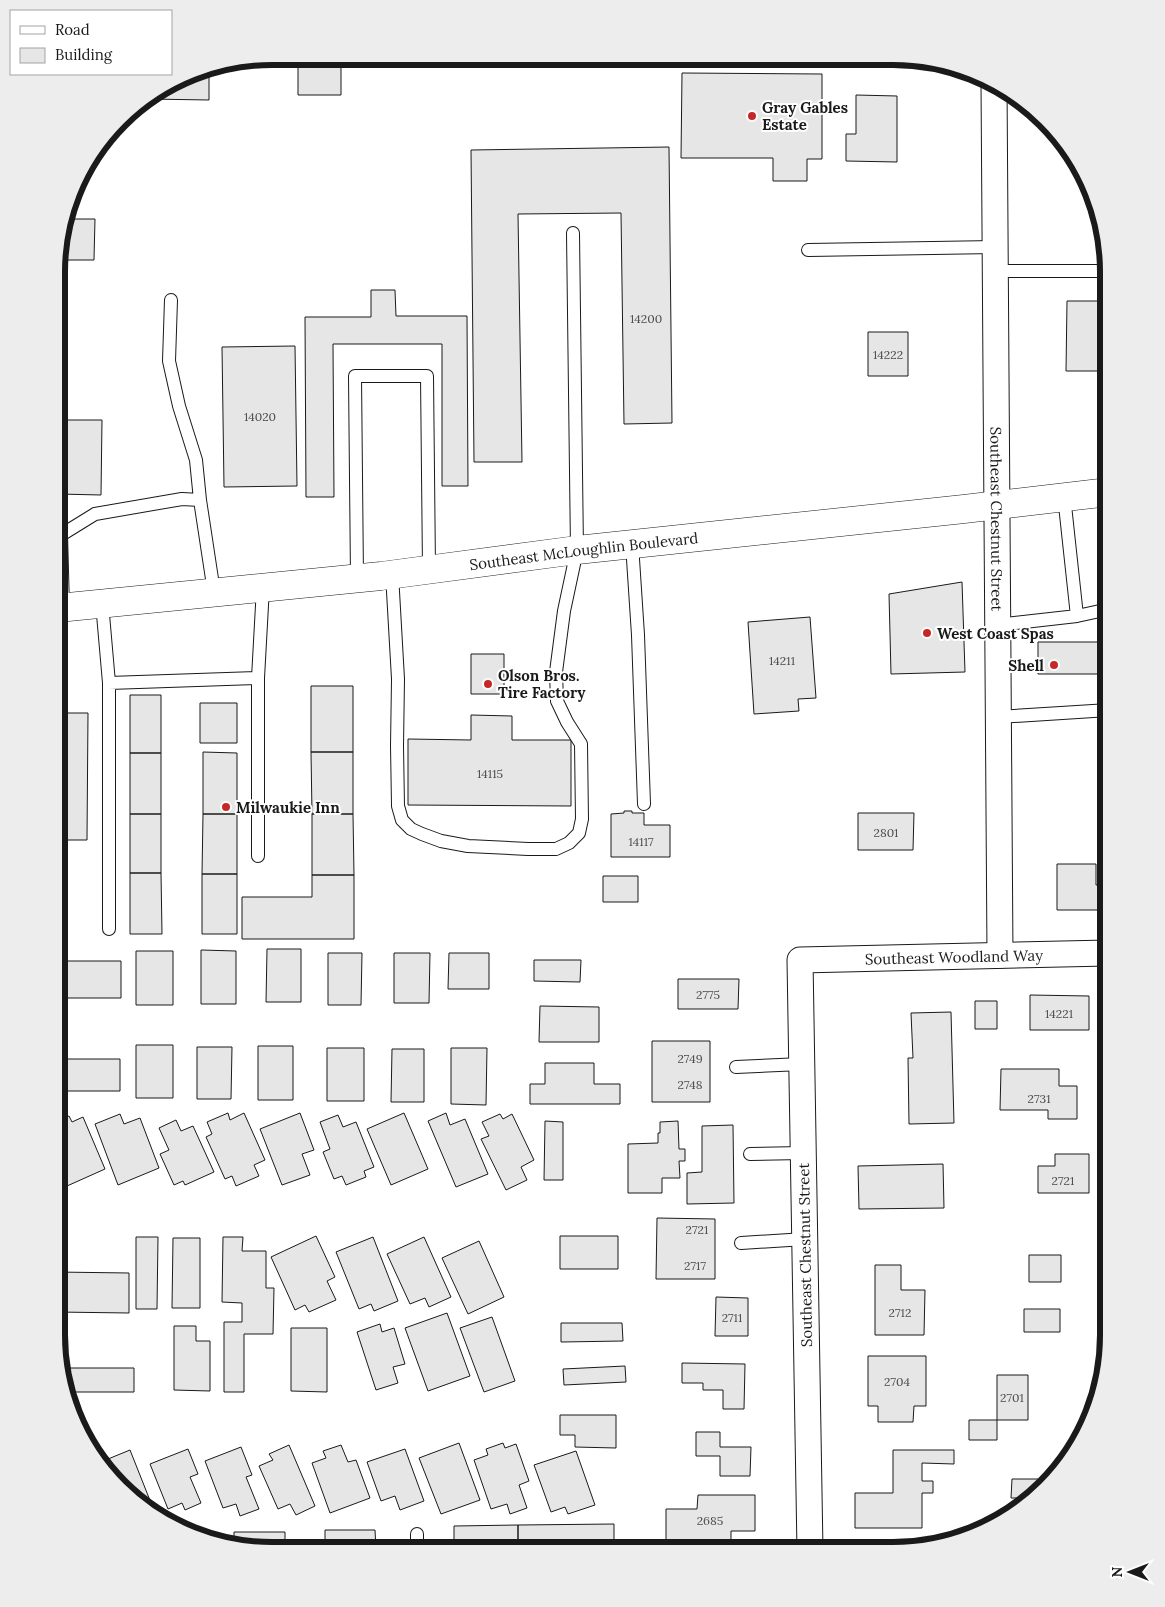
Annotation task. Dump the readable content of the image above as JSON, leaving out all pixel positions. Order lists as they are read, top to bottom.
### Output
{
  "streets": {
    "main road": ["Southeast McLoughlin Boulevard"],
    "street": ["Southeast Chestnut Street", "Southeast Woodland Way"]
  },
  "crossings": [
    ["Southeast Chestnut Street", "Southeast McLoughlin Boulevard"],
    ["Southeast Chestnut Street", "Southeast Woodland Way"]
  ],
  "places": [
    "Gray Gables Estate",
    "West Coast Spas",
    "Shell",
    "Olson Bros. Tire Factory",
    "Milwaukie Inn"
  ],
  "house_numbers": [
    "14200",
    "14222",
    "14020",
    "14211",
    "14115",
    "2801",
    "14117",
    "2775",
    "14221",
    "2749",
    "2748",
    "2731",
    "2721",
    "2721",
    "2717",
    "2712",
    "2711",
    "2704",
    "2701",
    "2685"
  ],
  "legend": ["Road", "Building"],
  "north": "left"
}
